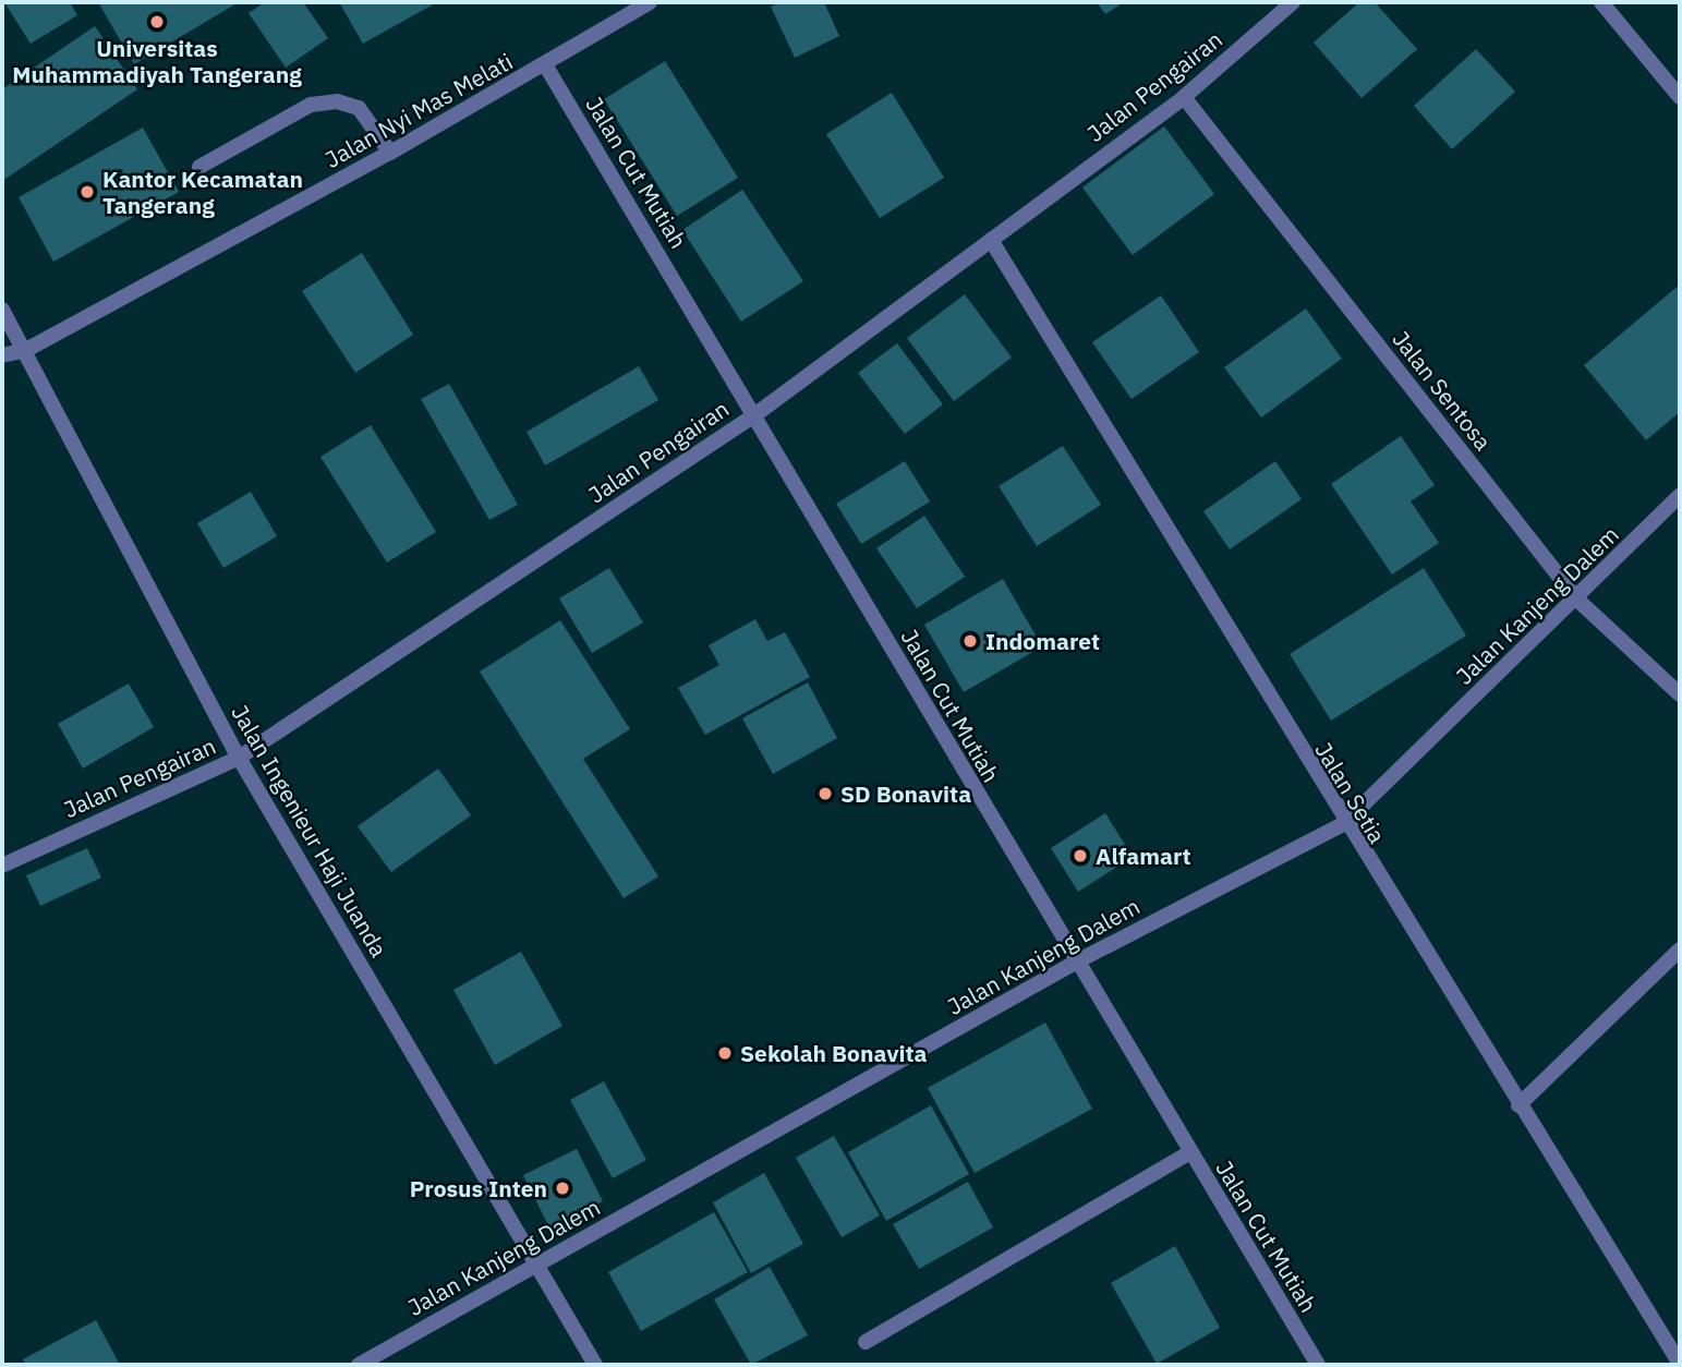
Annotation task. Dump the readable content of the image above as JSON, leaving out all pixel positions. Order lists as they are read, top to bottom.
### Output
{
  "streets": {
    "street": [
      "Jalan Pengairan",
      "Jalan Nyi Mas Melati",
      "Jalan Cut Mutiah",
      "Jalan Sentosa",
      "Jalan Kanjeng Dalem",
      "Jalan Setia",
      "Jalan Ingenieur Haji Juanda"
    ]
  },
  "crossings": [
    ["Jalan Pengairan", "Jalan Cut Mutiah"],
    ["Jalan Pengairan", "Jalan Sentosa"],
    ["Jalan Pengairan", "Jalan Setia"],
    ["Jalan Pengairan", "Jalan Ingenieur Haji Juanda"],
    ["Jalan Nyi Mas Melati", "Jalan Cut Mutiah"],
    ["Jalan Nyi Mas Melati", "Jalan Ingenieur Haji Juanda"],
    ["Jalan Cut Mutiah", "Jalan Kanjeng Dalem"],
    ["Jalan Sentosa", "Jalan Kanjeng Dalem"],
    ["Jalan Kanjeng Dalem", "Jalan Setia"],
    ["Jalan Kanjeng Dalem", "Jalan Ingenieur Haji Juanda"]
  ],
  "places": [
    "Universitas Muhammadiyah Tangerang",
    "Kantor Kecamatan Tangerang",
    "Indomaret",
    "SD Bonavita",
    "Alfamart",
    "Sekolah Bonavita",
    "Prosus Inten"
  ]
}
